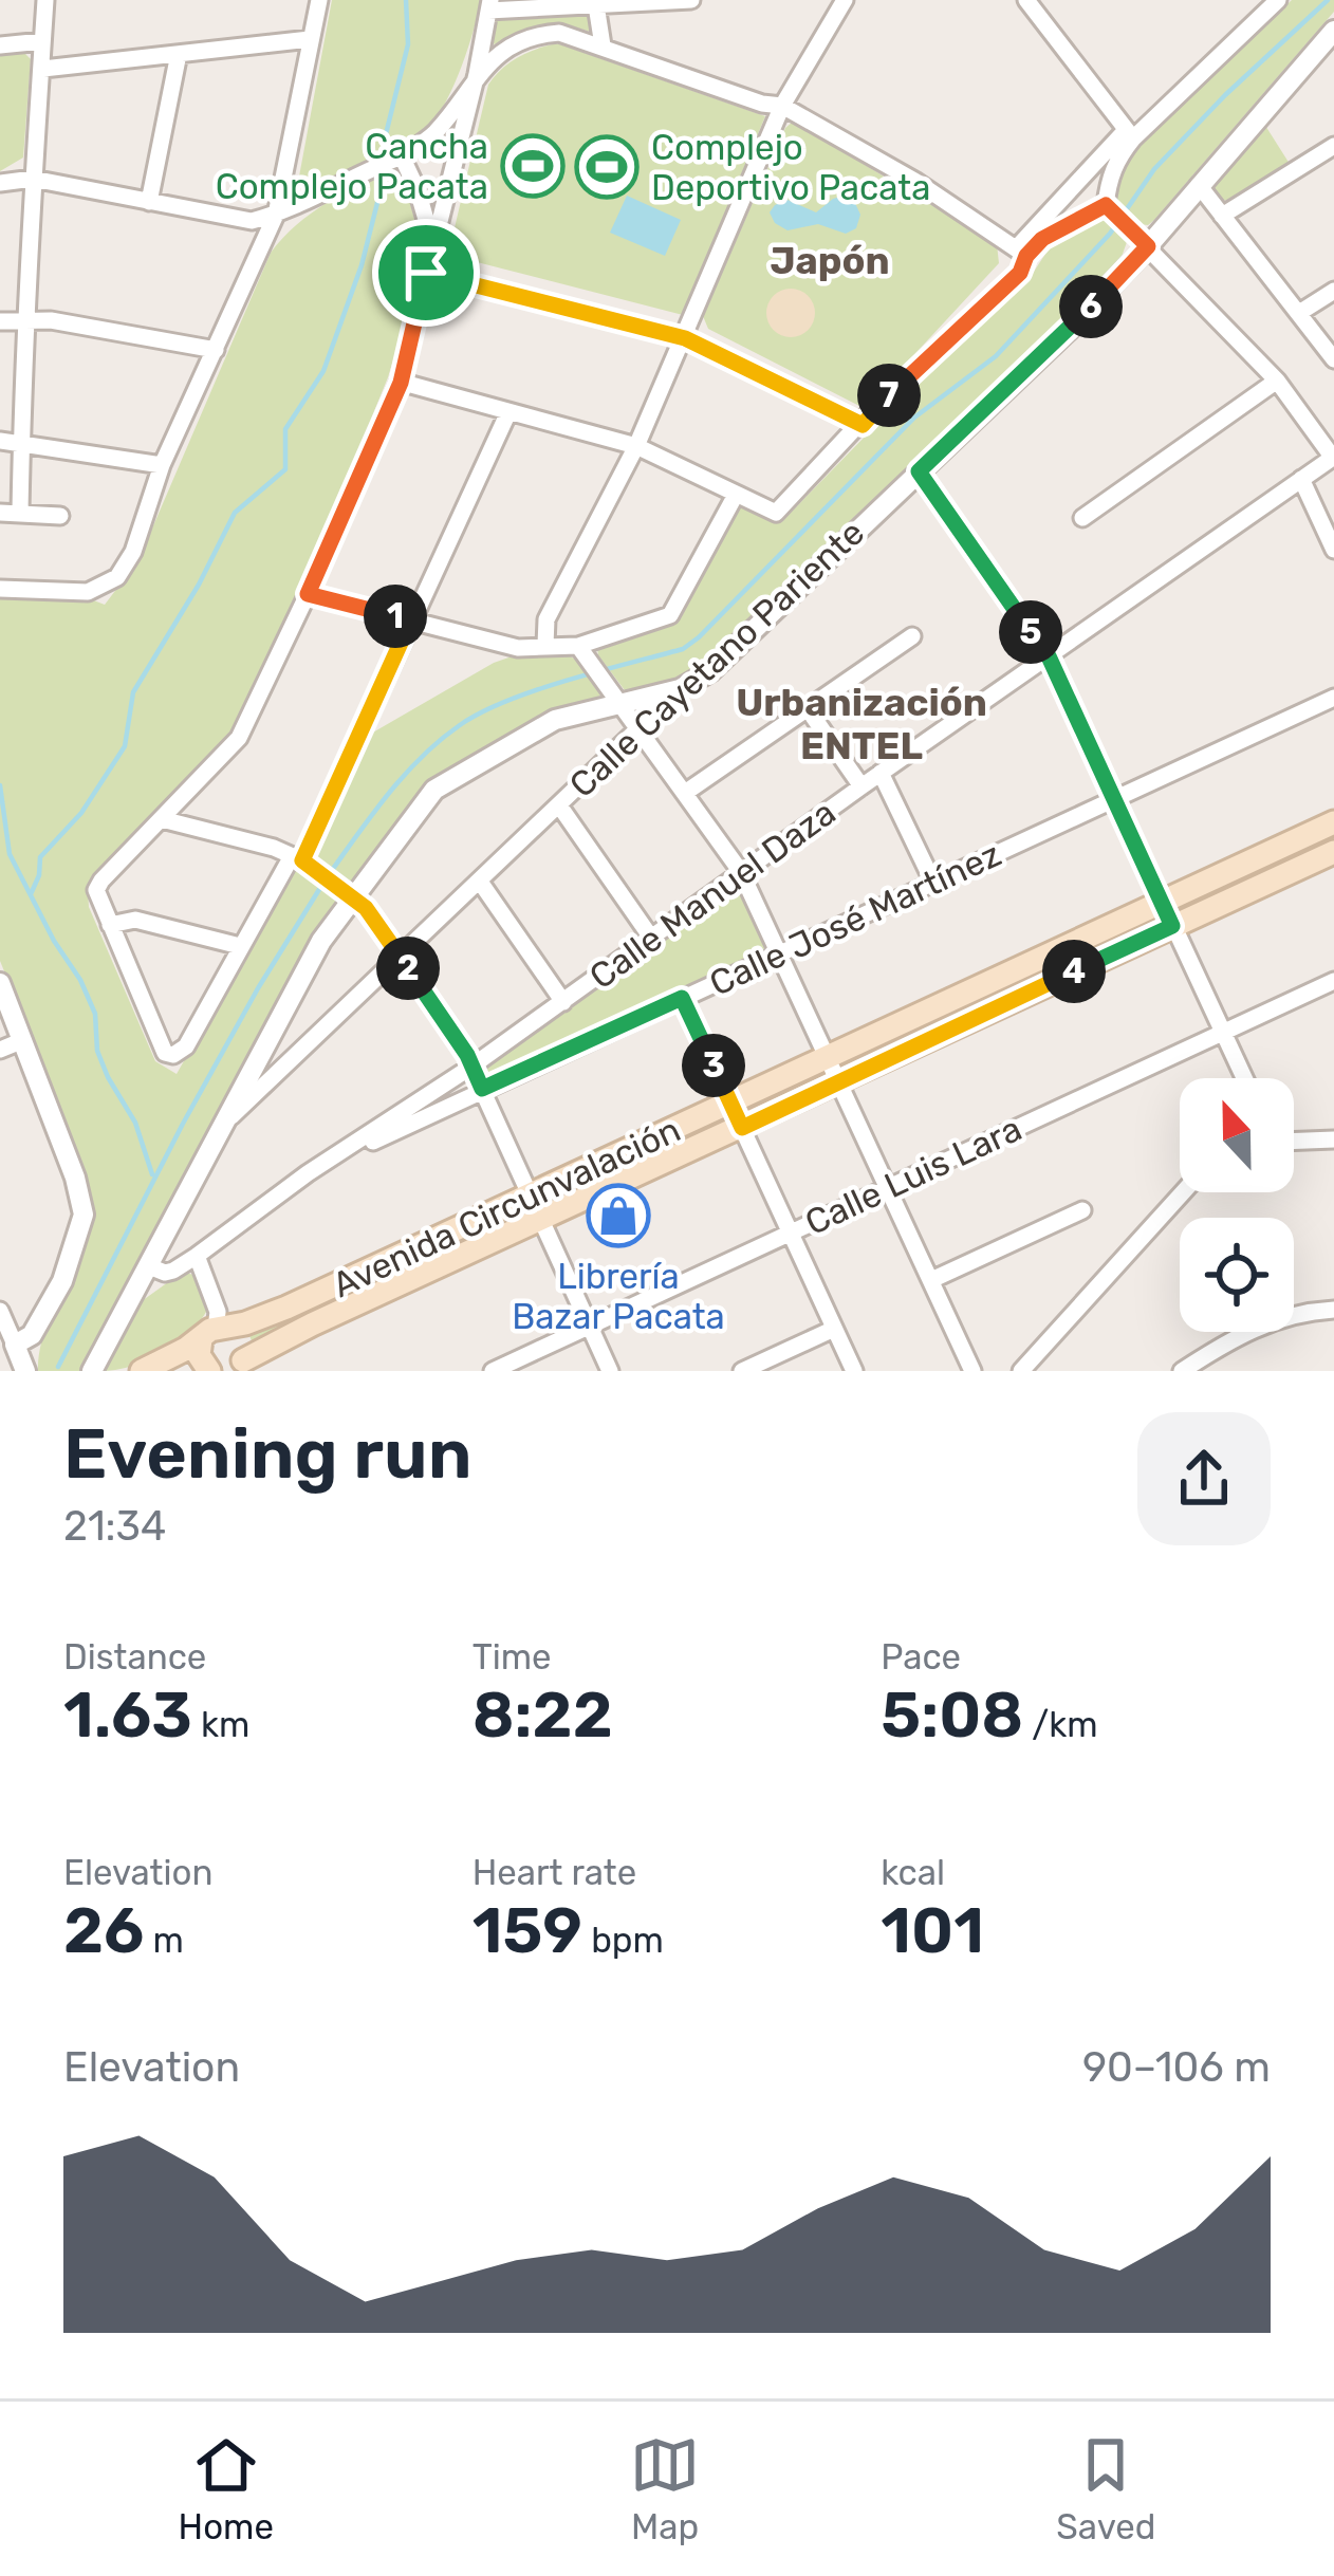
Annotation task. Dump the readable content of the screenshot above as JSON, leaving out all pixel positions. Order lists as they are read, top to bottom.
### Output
{
  "streets": {
    "main road": ["Avenida Circunvalación"],
    "street": [
      "Calle Cayetano Pariente",
      "Calle Manuel Daza",
      "Calle José Martínez",
      "Calle Luis Lara"
    ]
  },
  "crossings": [
    ["Calle Cayetano Pariente", "Calle Manuel Daza"],
    ["Calle Manuel Daza", "Calle José Martínez"]
  ],
  "districts": ["Japón", "Urbanización ENTEL"],
  "places": {
    "sports": ["Cancha Complejo Pacata", "Complejo Deportivo Pacata"],
    "shop": ["Librería Bazar Pacata"]
  },
  "north": "top",
  "page": {
    "pins": [
      "6",
      "7",
      "1",
      "5",
      "2",
      "4",
      "3"
    ],
    "heading": ["Evening run", "21:34"],
    "stats": [
      ["Distance", "1.63 km"],
      ["Time", "8:22"],
      ["Pace", "5:08 /km"],
      ["Elevation", "26 m"],
      ["Heart rate", "159 bpm"],
      ["kcal", "101"]
    ],
    "chart": ["Elevation", "90–106 m"],
    "tabs": ["Home", "Map", "Saved"]
  }
}
